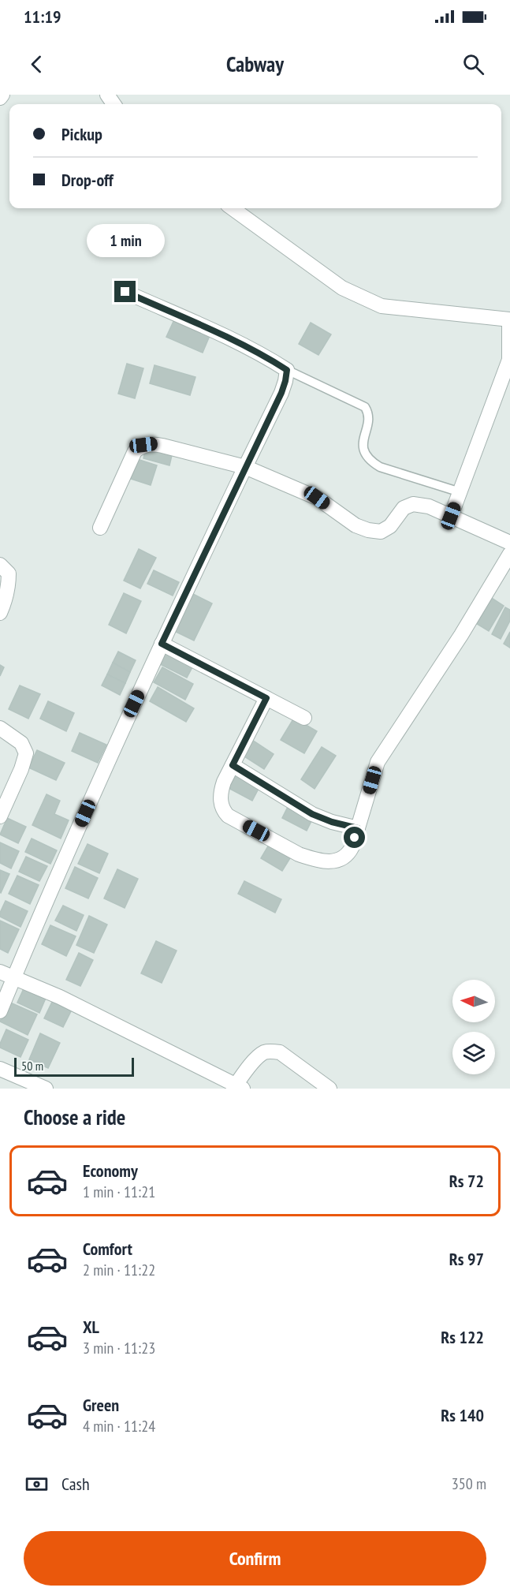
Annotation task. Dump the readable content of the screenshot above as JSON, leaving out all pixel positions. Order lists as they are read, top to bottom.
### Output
{
  "scale_bar": "50 m",
  "north": "left",
  "page": {
    "status": "11:19",
    "header": "Cabway",
    "banner": ["Pickup", "Drop-off"],
    "bubble": "1 min",
    "scale": "50 m",
    "heading": "Choose a ride",
    "list": [
      {
        "name": "Economy",
        "note": "1 min · 11:21",
        "value": "Rs 72"
      },
      {
        "name": "Comfort",
        "note": "2 min · 11:22",
        "value": "Rs 97"
      },
      {
        "name": "XL",
        "note": "3 min · 11:23",
        "value": "Rs 122"
      },
      {
        "name": "Green",
        "note": "4 min · 11:24",
        "value": "Rs 140"
      }
    ],
    "pay": ["Cash", "350 m"],
    "buttons": "Confirm"
  }
}
